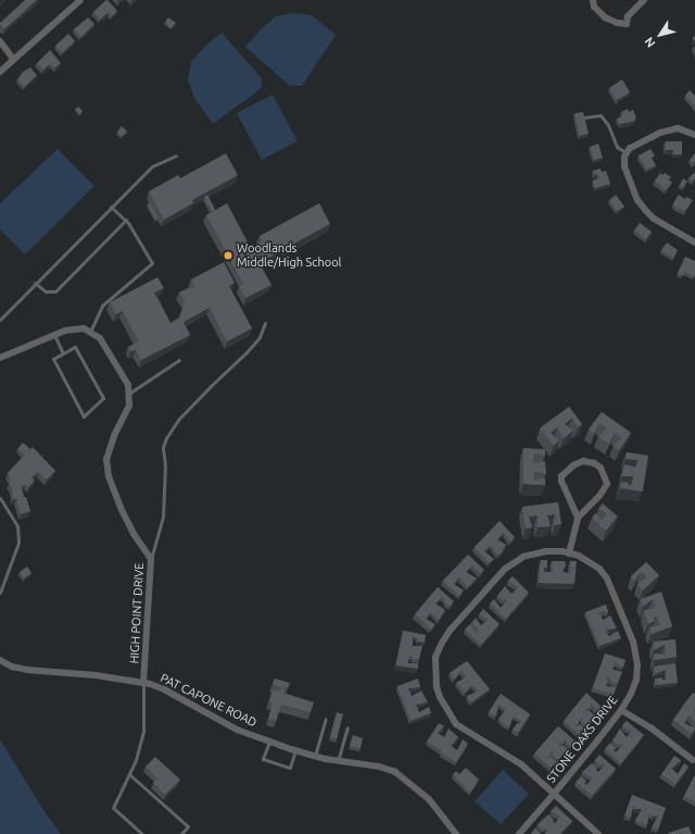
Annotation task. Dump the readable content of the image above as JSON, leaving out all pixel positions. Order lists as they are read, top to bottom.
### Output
{
  "streets": {
    "street": ["HIGH POINT DRIVE", "PAT CAPONE ROAD", "STONE OAKS DRIVE"]
  },
  "crossings": [
    ["HIGH POINT DRIVE", "PAT CAPONE ROAD"]
  ],
  "places": ["Woodlands Middle/High School"],
  "north": "bottom left"
}
